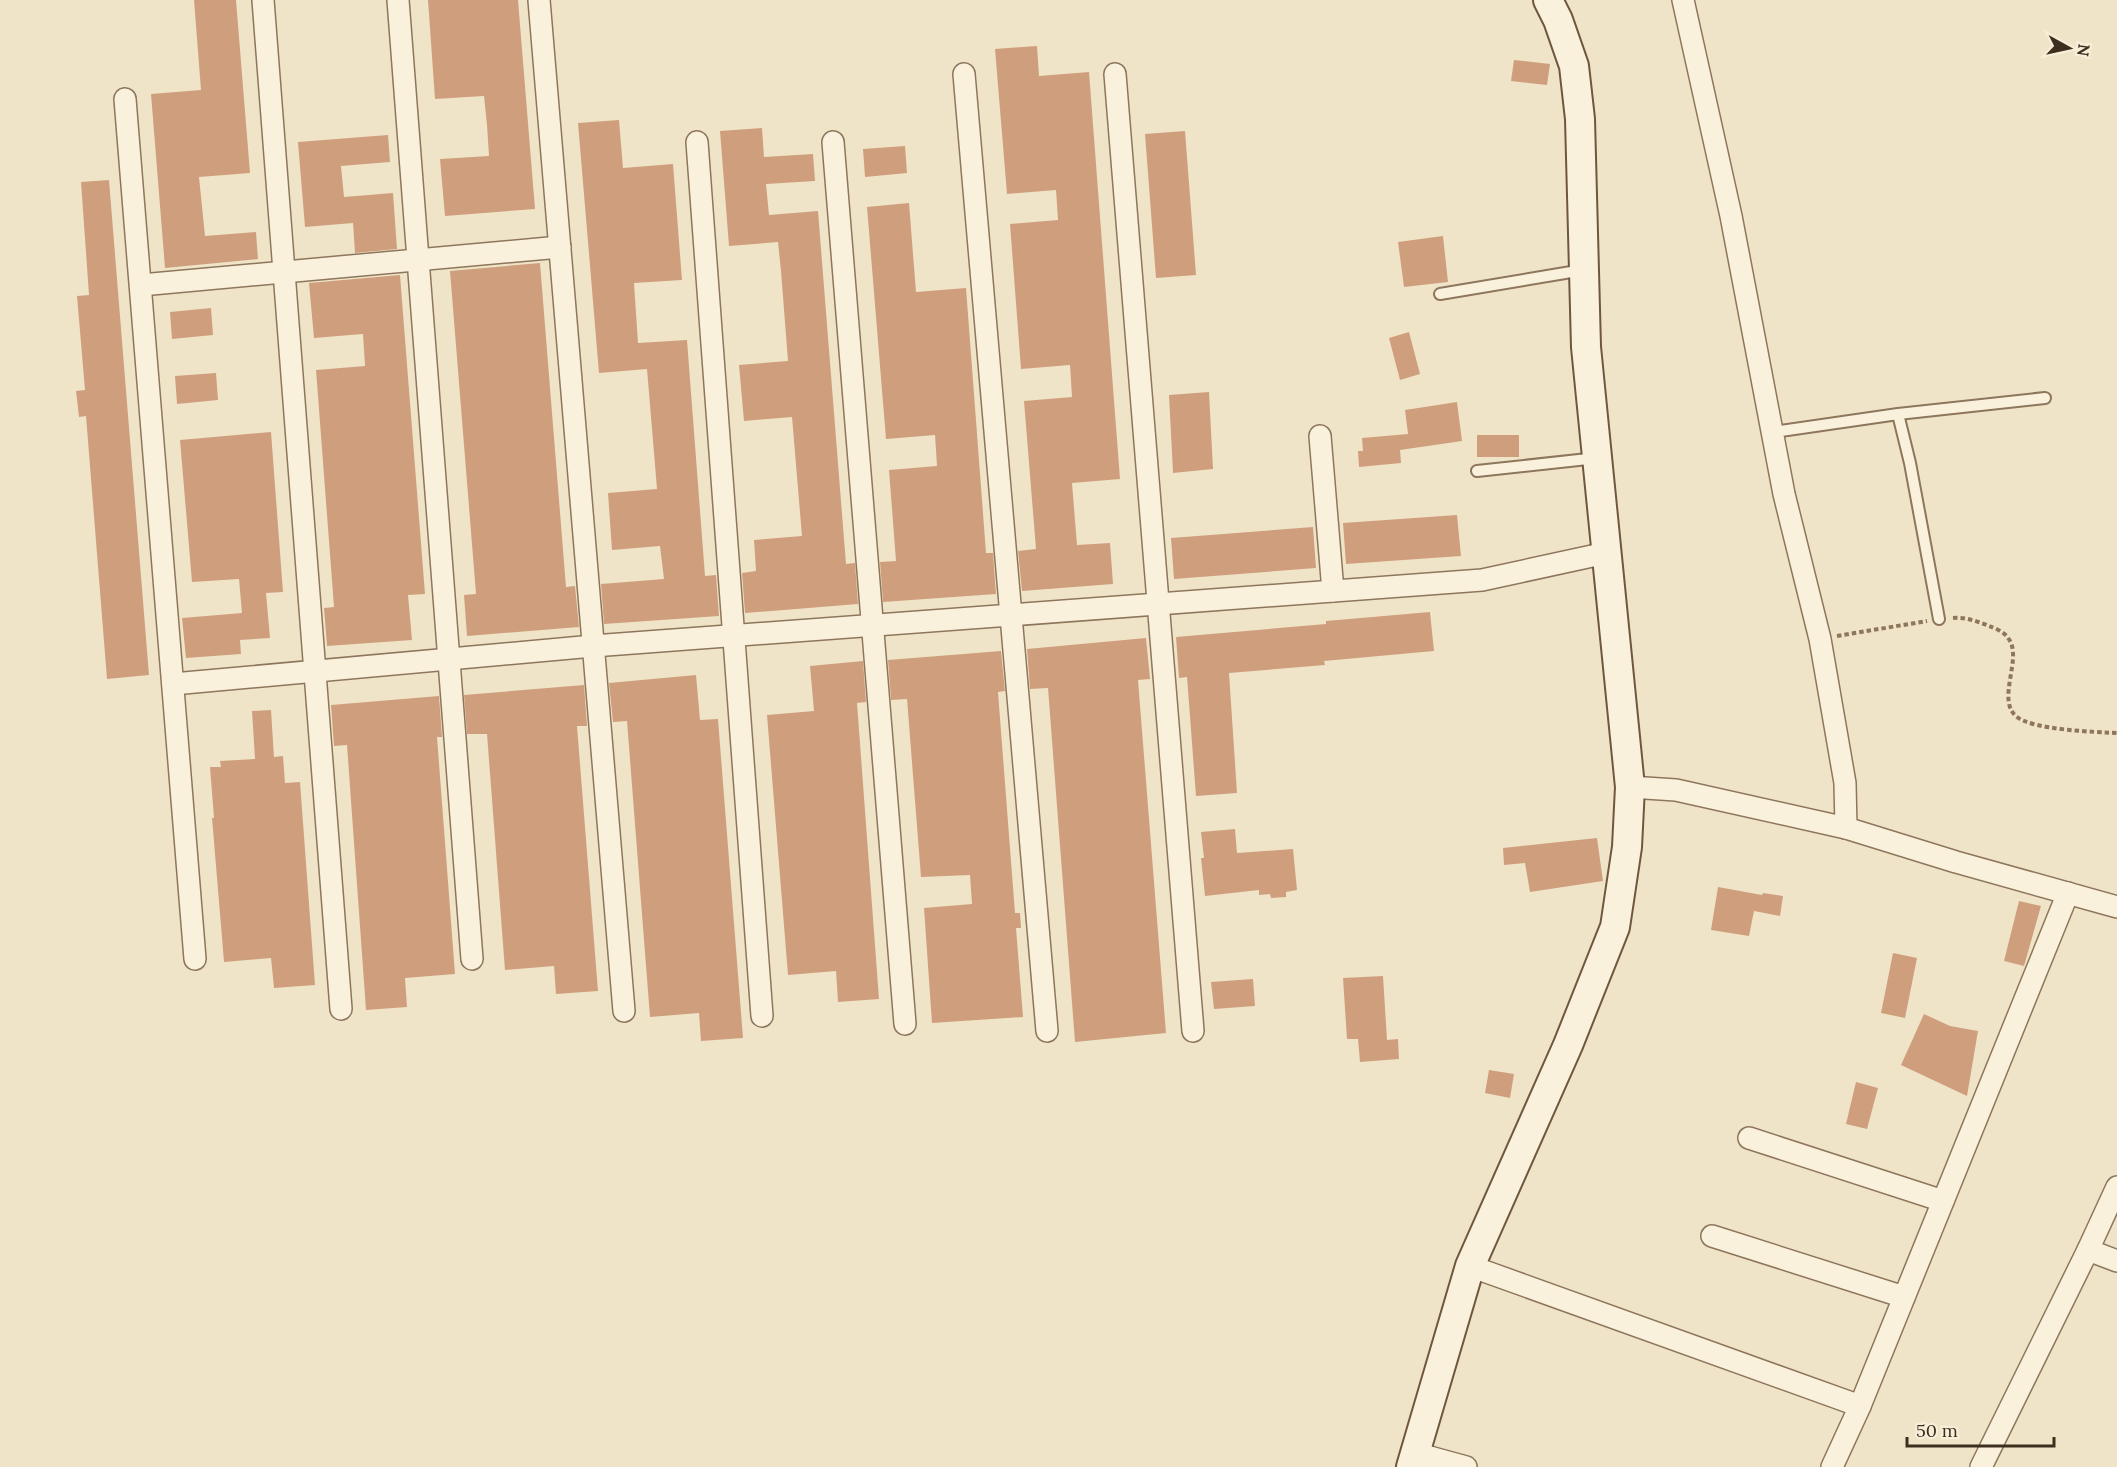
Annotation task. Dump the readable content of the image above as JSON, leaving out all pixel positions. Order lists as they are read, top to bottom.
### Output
{
  "scale_bar": "50 m",
  "north": "right"
}
